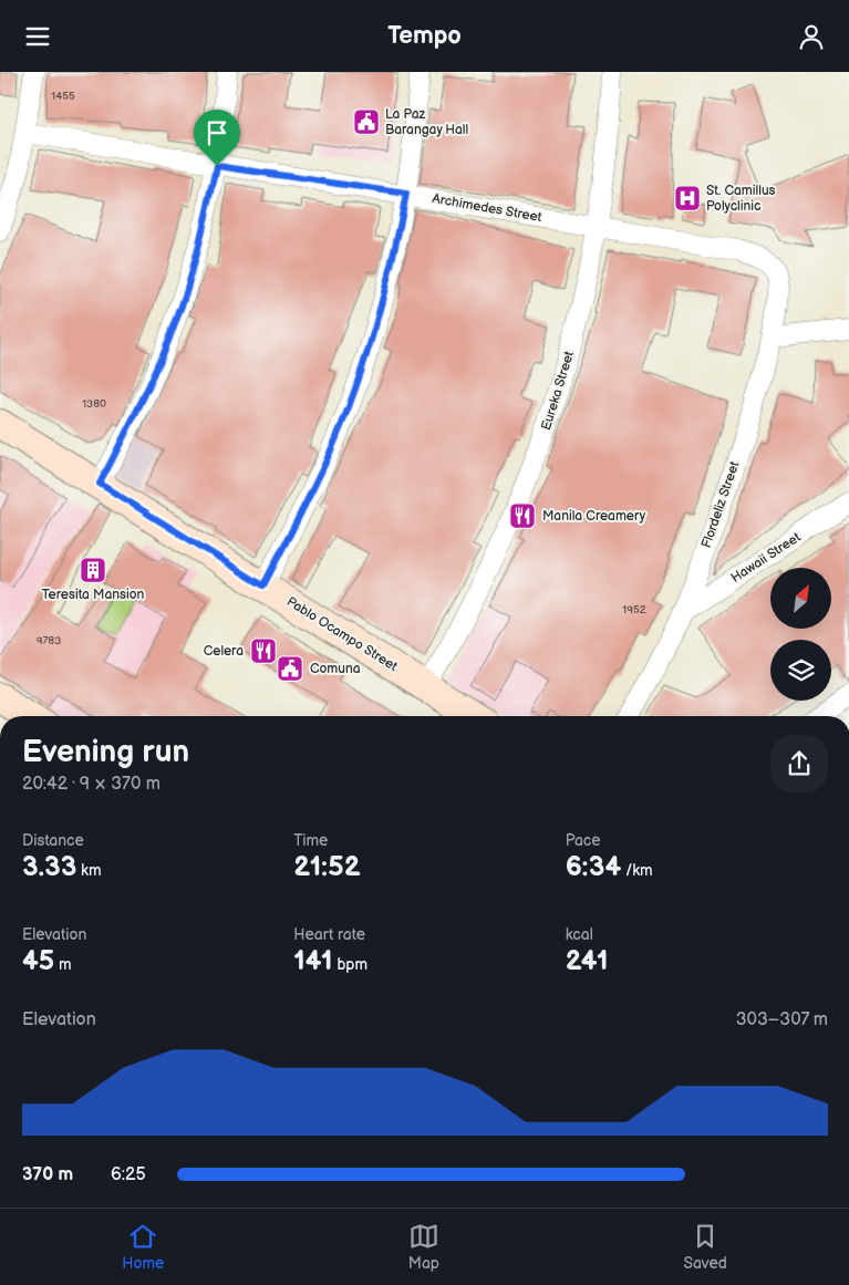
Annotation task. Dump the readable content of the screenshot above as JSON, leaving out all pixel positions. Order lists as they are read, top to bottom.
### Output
{
  "streets": {
    "main road": ["Pablo Ocampo Street"],
    "street": [
      "Archimedes Street",
      "Eureka Street",
      "Flordeliz Street",
      "Hawaii Street"
    ]
  },
  "crossings": [
    ["Archimedes Street", "Eureka Street"],
    ["Archimedes Street", "Flordeliz Street"],
    ["Eureka Street", "Pablo Ocampo Street"],
    ["Flordeliz Street", "Hawaii Street"]
  ],
  "places": {
    "public building": ["La Paz Barangay Hall", "Comuna"],
    "hospital": ["St. Camillus Polyclinic"],
    "restaurant": ["Manila Creamery", "Celera"],
    "building": ["Teresita Mansion"]
  },
  "house_numbers": [
    "1455",
    "1380",
    "1952",
    "9783"
  ],
  "north": "top right",
  "page": {
    "header": "Tempo",
    "heading": ["Evening run", "20:42 · 9 × 370 m"],
    "stats": [
      ["Distance", "3.33 km"],
      ["Time", "21:52"],
      ["Pace", "6:34 /km"],
      ["Elevation", "45 m"],
      ["Heart rate", "141 bpm"],
      ["kcal", "241"]
    ],
    "chart": ["Elevation", "303–307 m"],
    "list": [
      {
        "name": "370 m",
        "note": "6:25"
      }
    ],
    "tabs": ["Home", "Map", "Saved"]
  }
}
